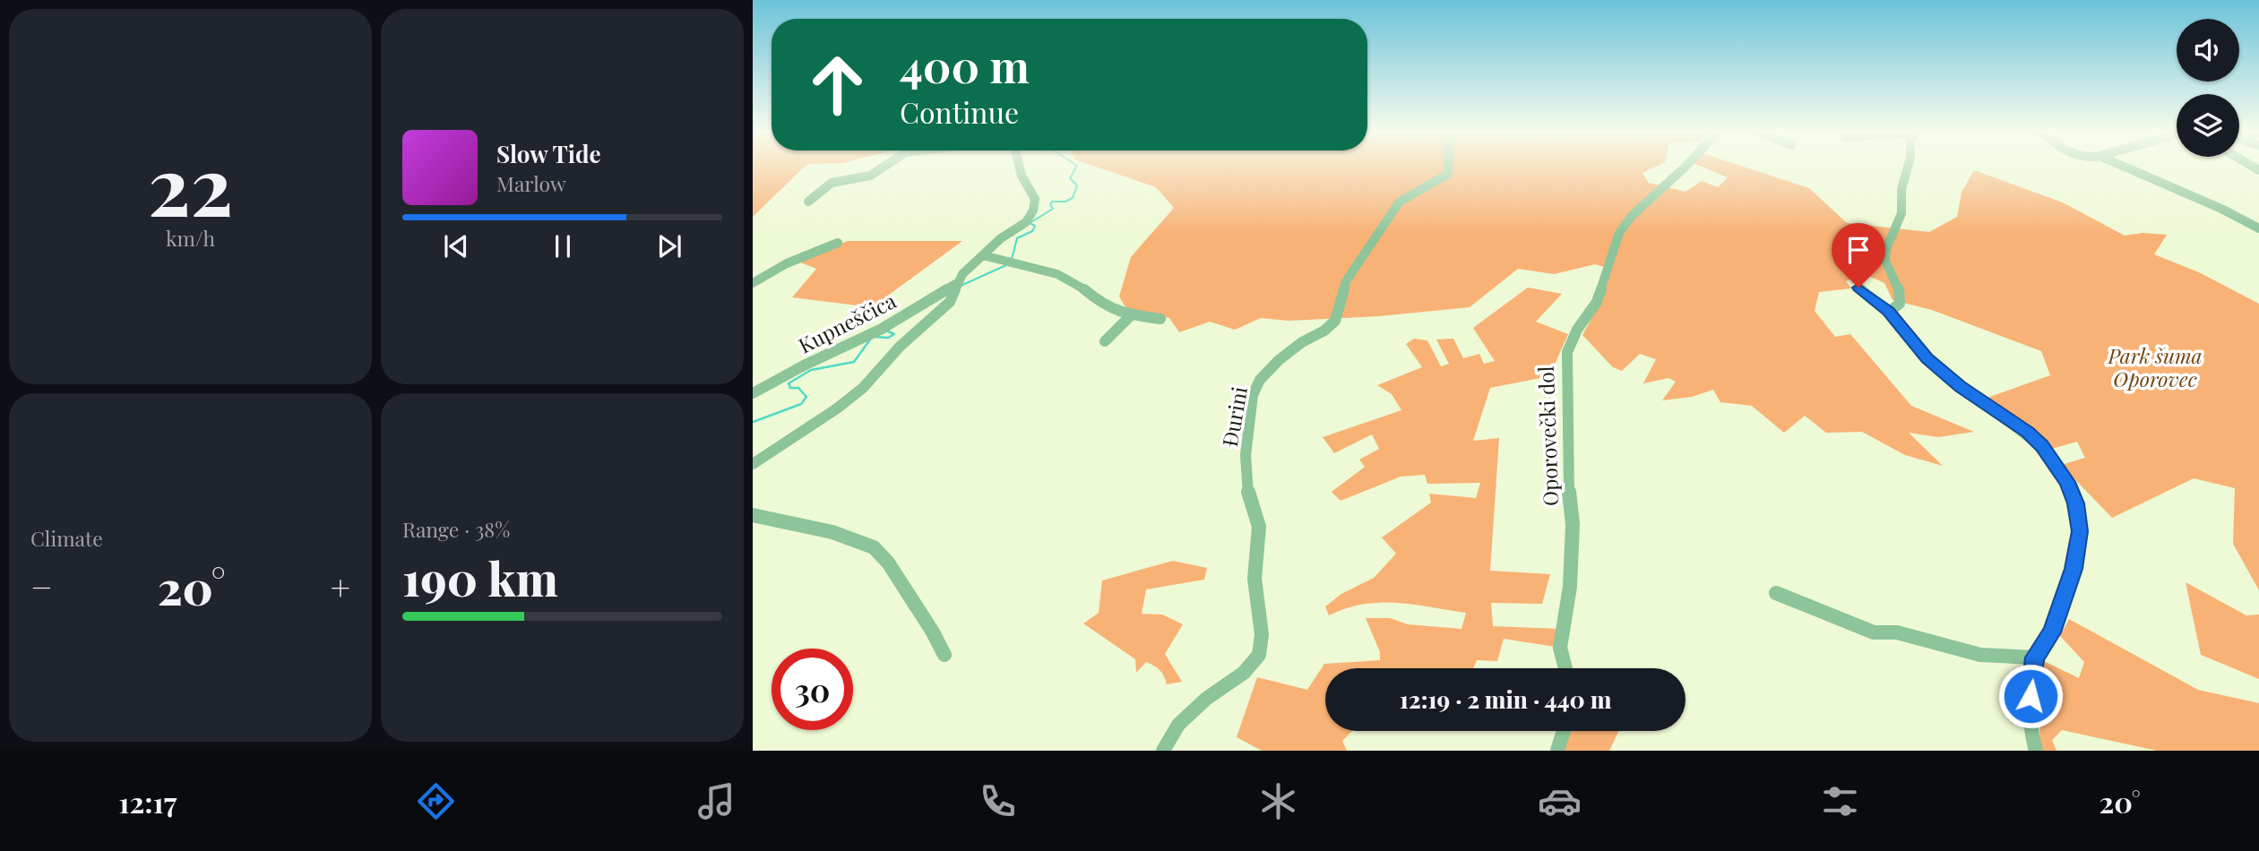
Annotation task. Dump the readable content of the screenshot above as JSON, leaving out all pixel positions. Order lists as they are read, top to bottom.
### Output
{
  "streets": {
    "street": ["Kupneščica", "Đurini", "Oporovečki dol"]
  },
  "parks": ["Park šuma Oporovec"],
  "page": {
    "tile": [
      ["22", "km/h"],
      "Climate",
      ["Range · 38%", "190 km"]
    ],
    "turn": ["400 m", "Continue"],
    "song": ["Slow Tide", "Marlow"],
    "heat": ["−", "20°", "+"],
    "limit": "30",
    "trip": "12:19 · 2 min · 440 m",
    "tabs": ["12:17", "20°"]
  }
}
